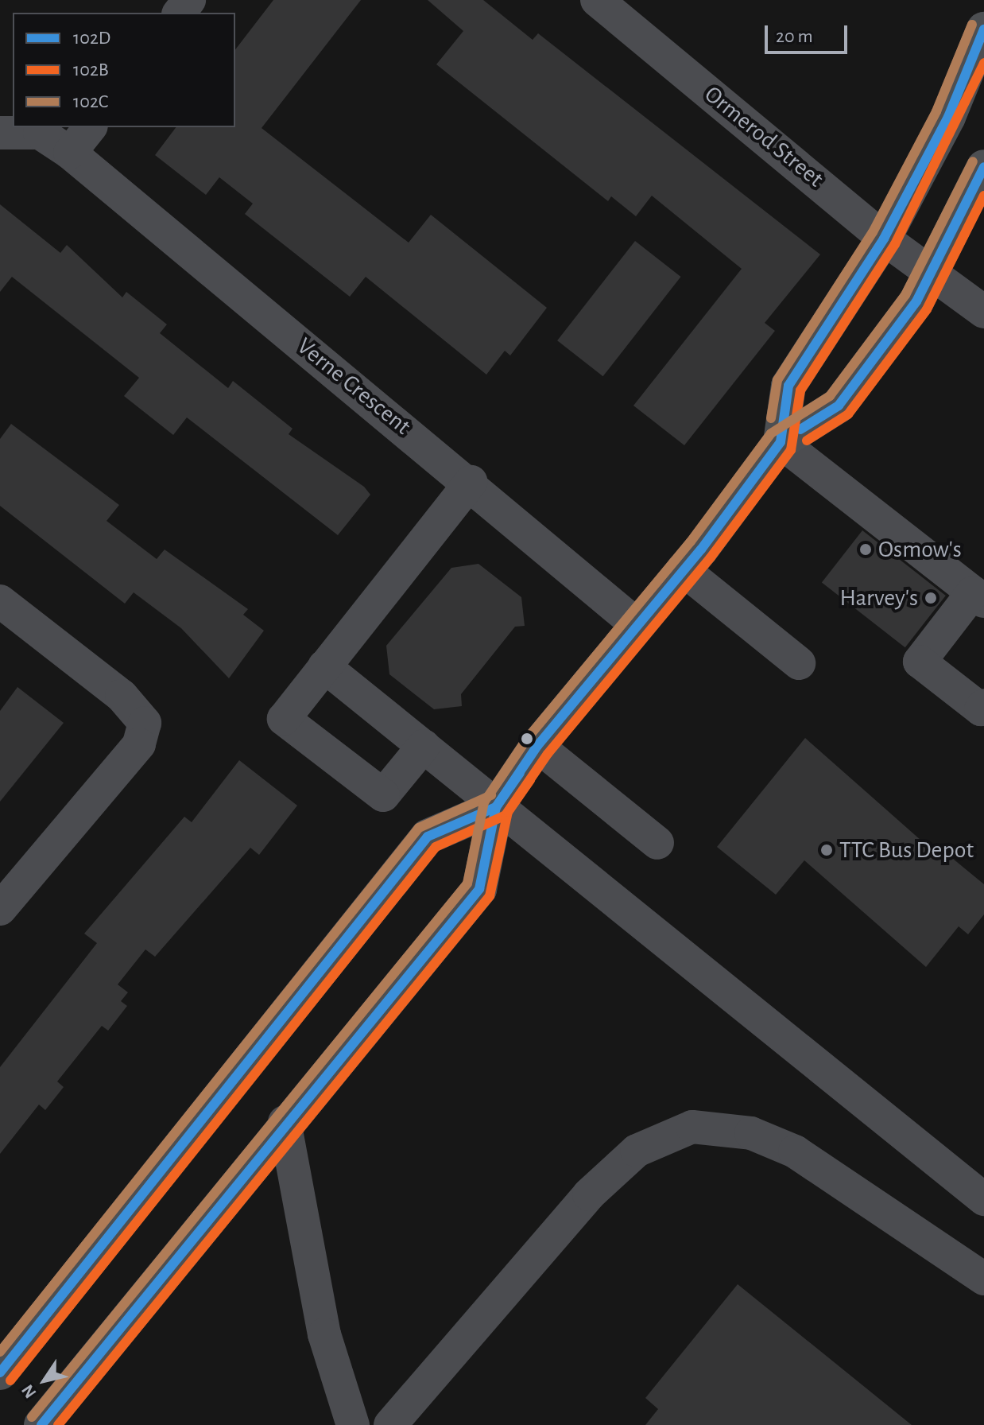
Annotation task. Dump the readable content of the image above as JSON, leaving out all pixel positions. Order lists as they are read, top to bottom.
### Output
{
  "streets": {
    "street": ["Ormerod Street", "Verne Crescent"]
  },
  "places": ["Osmow's", "Harvey's", "TTC Bus Depot"],
  "lines": ["transit line 102C", "transit line 102D", "transit line 102B"],
  "legend": ["102D", "102B", "102C"],
  "scale_bar": "20 m",
  "north": "bottom left"
}
